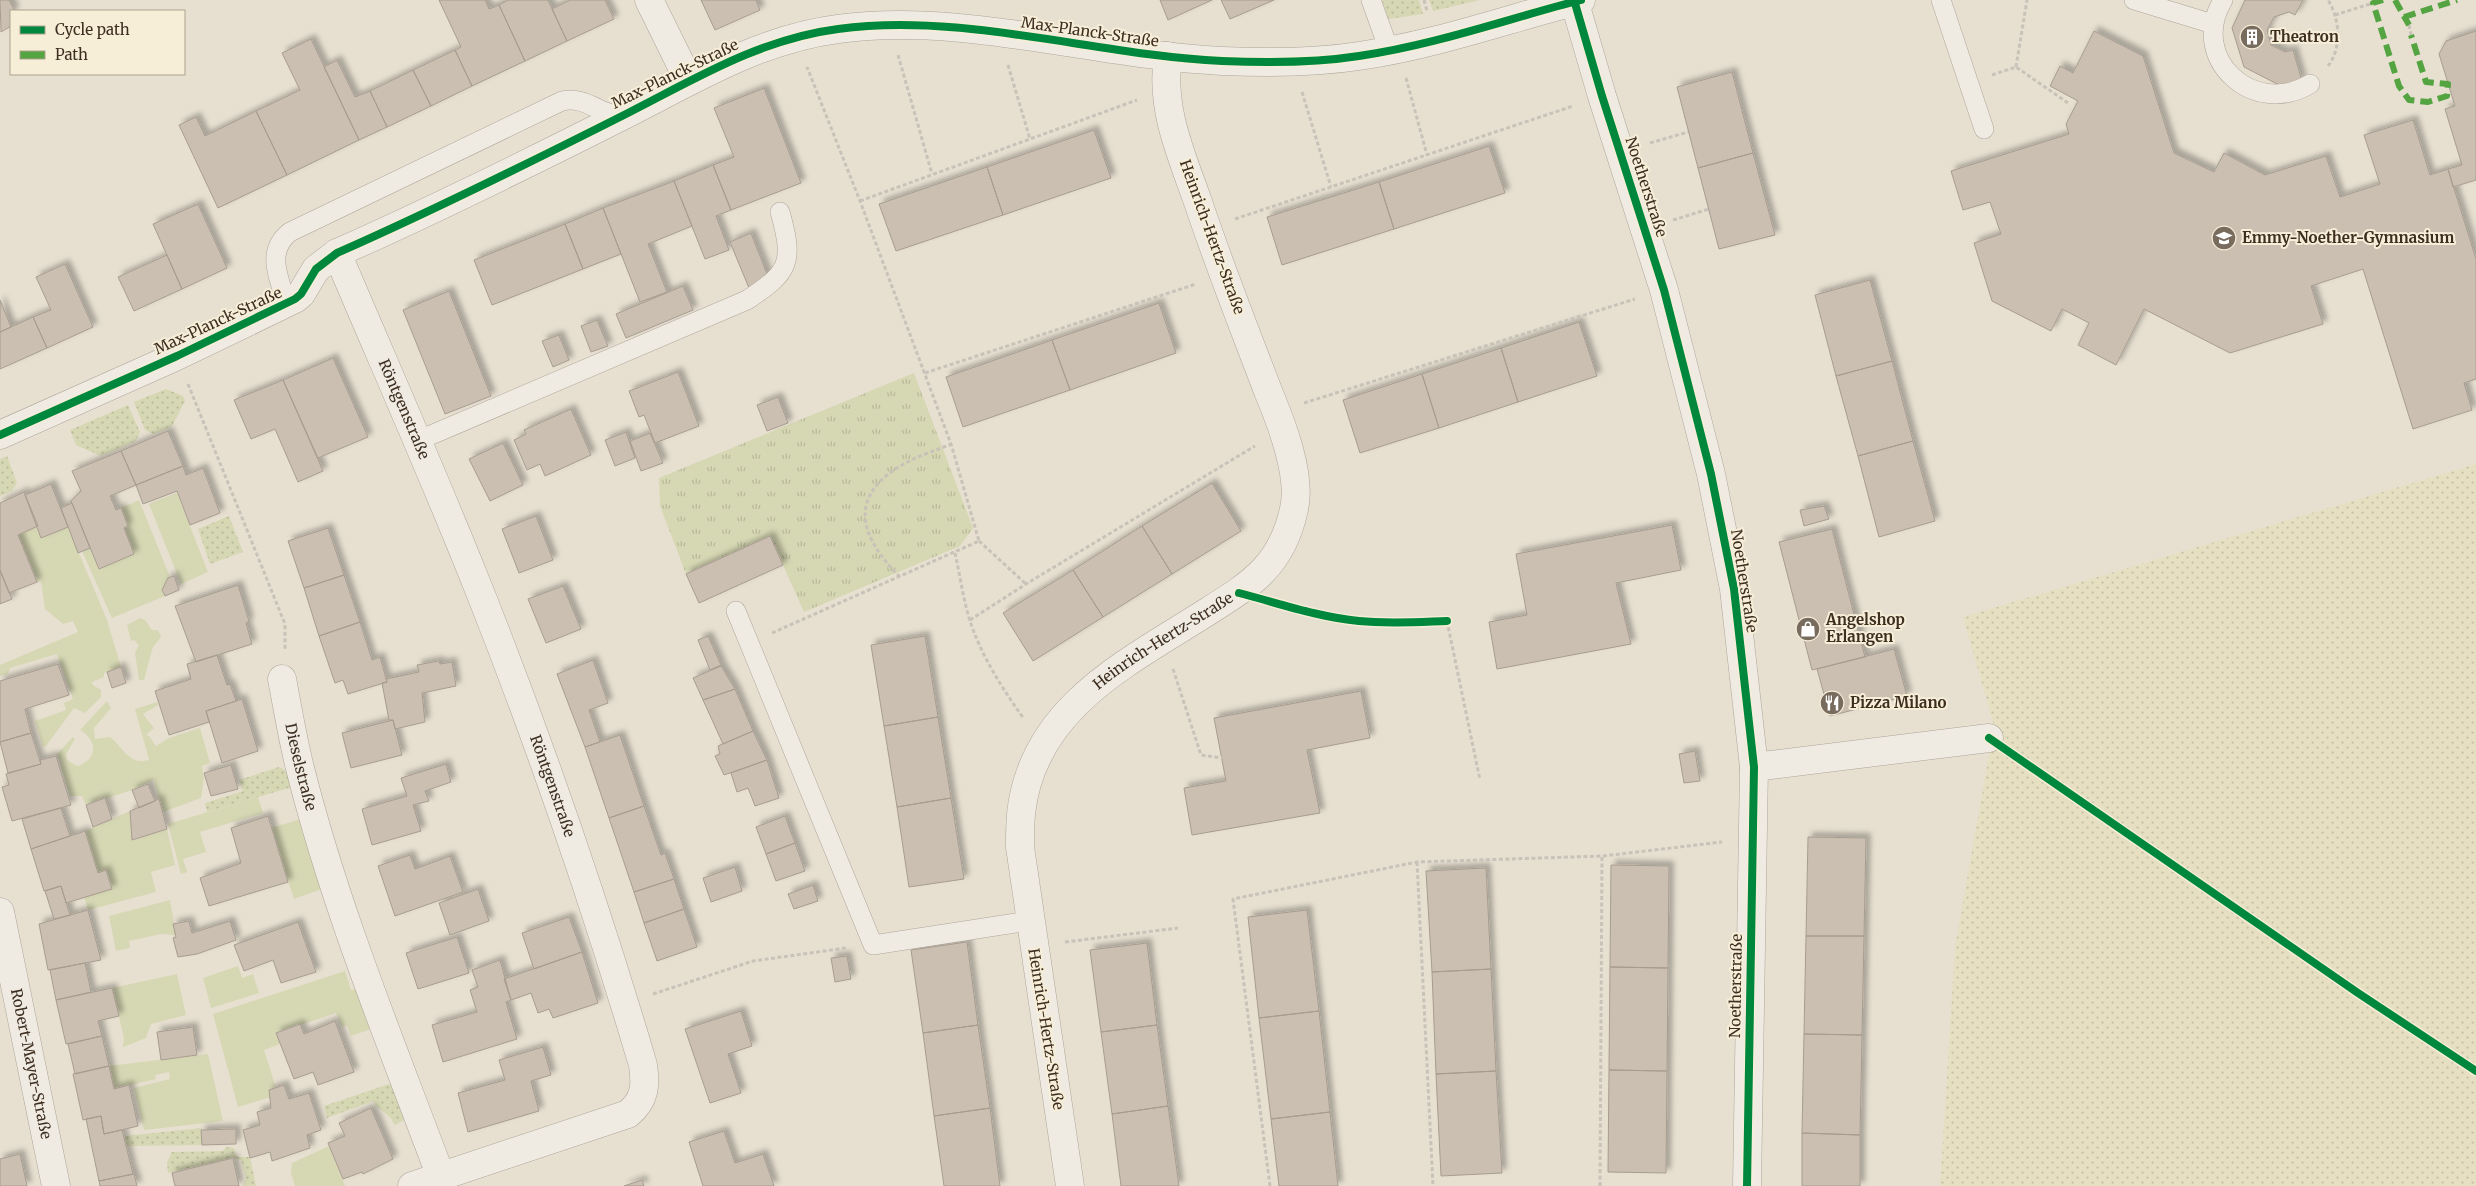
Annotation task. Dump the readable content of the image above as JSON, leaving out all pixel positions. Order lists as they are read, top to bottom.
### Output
{
  "streets": {
    "street": [
      "Max-Planck-Straße",
      "Noetherstraße",
      "Heinrich-Hertz-Straße",
      "Röntgenstraße",
      "Dieselstraße",
      "Robert-Mayer-Straße"
    ]
  },
  "crossings": [
    ["Max-Planck-Straße", "Noetherstraße"],
    ["Max-Planck-Straße", "Heinrich-Hertz-Straße"],
    ["Max-Planck-Straße", "Röntgenstraße"],
    ["Röntgenstraße", "Dieselstraße"]
  ],
  "places": {
    "building": ["Theatron"],
    "school or university": ["Emmy-Noether-Gymnasium"],
    "shop": ["Angelshop Erlangen"],
    "restaurant": ["Pizza Milano"]
  },
  "legend": ["Cycle path", "Path"]
}
